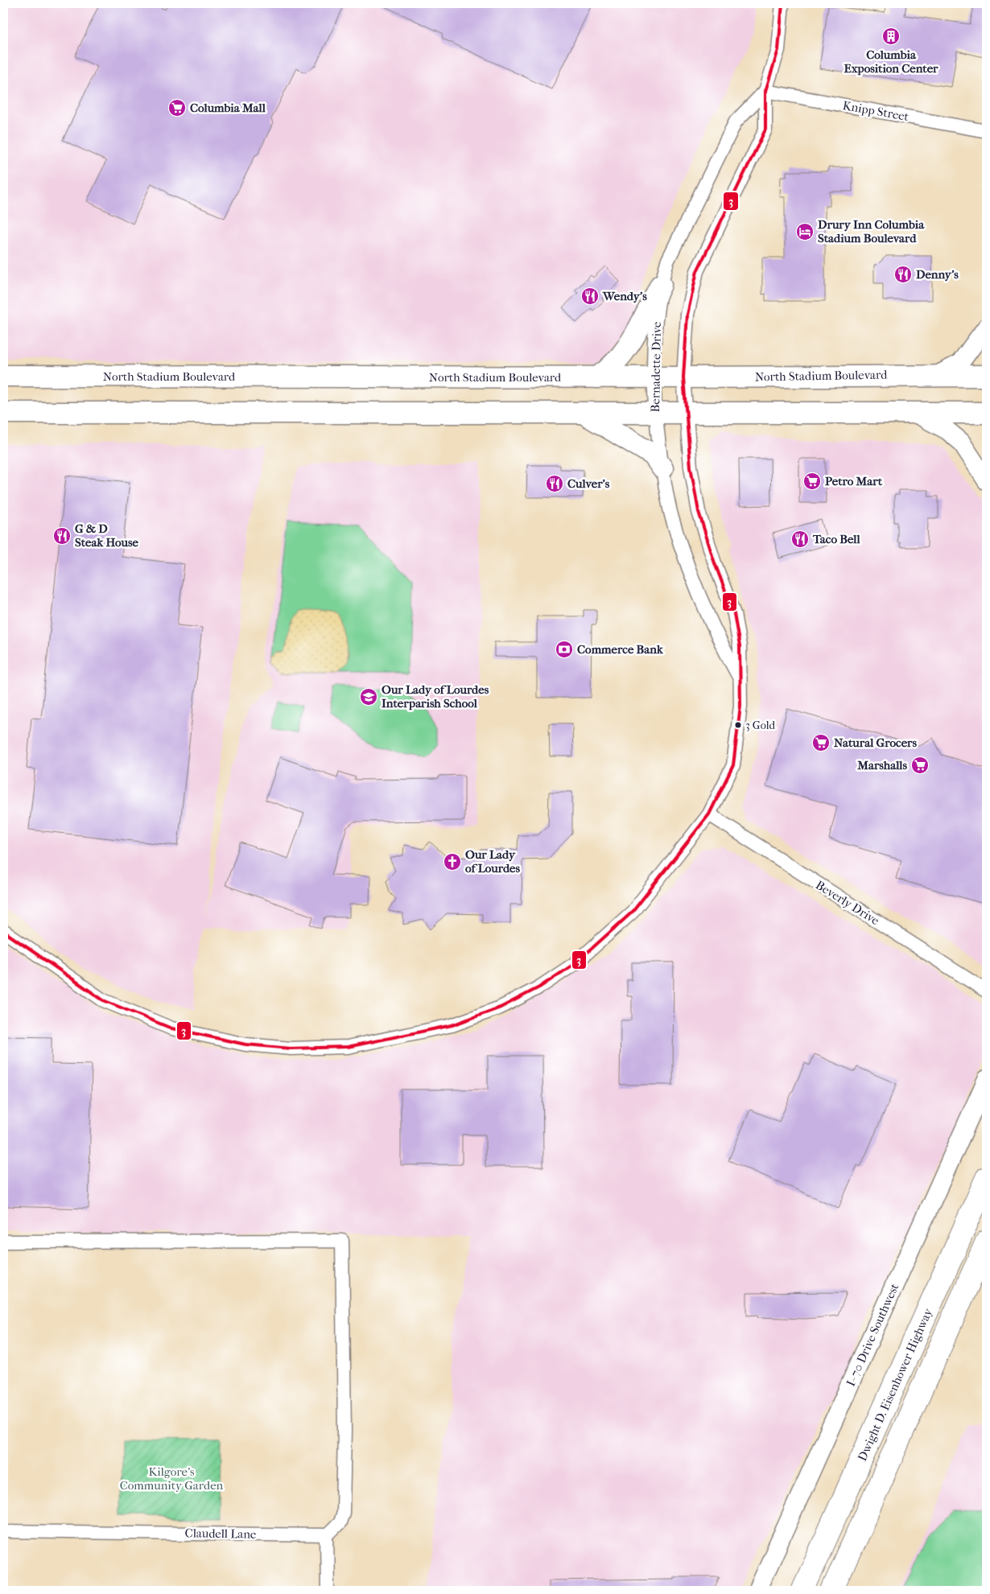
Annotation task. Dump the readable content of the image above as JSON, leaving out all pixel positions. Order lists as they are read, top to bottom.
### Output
{
  "streets": {
    "highway": ["Dwight D. Eisenhower Highway"],
    "main road": ["North Stadium Boulevard"],
    "street": [
      "Knipp Street",
      "Bernadette Drive",
      "Beverly Drive",
      "I- 70 Drive Southwest",
      "Claudell Lane"
    ]
  },
  "crossings": [
    ["Knipp Street", "Bernadette Drive"],
    ["Bernadette Drive", "North Stadium Boulevard"],
    ["Bernadette Drive", "Beverly Drive"]
  ],
  "parks": ["Kilgore's Community Garden"],
  "places": {
    "building": ["Columbia Exposition Center"],
    "supermarket": [
      "Columbia Mall",
      "Petro Mart",
      "Natural Grocers",
      "Marshalls"
    ],
    "hotel": ["Drury Inn Columbia Stadium Boulevard"],
    "restaurant": [
      "Denny's",
      "Wendy's",
      "Culver's",
      "G & D Steak House",
      "Taco Bell"
    ],
    "bank": ["Commerce Bank"],
    "school or university": ["Our Lady of Lourdes Interparish School"],
    "other": ["3 Gold"],
    "church": ["Our Lady of Lourdes"]
  },
  "lines": ["transit line 3"]
}
